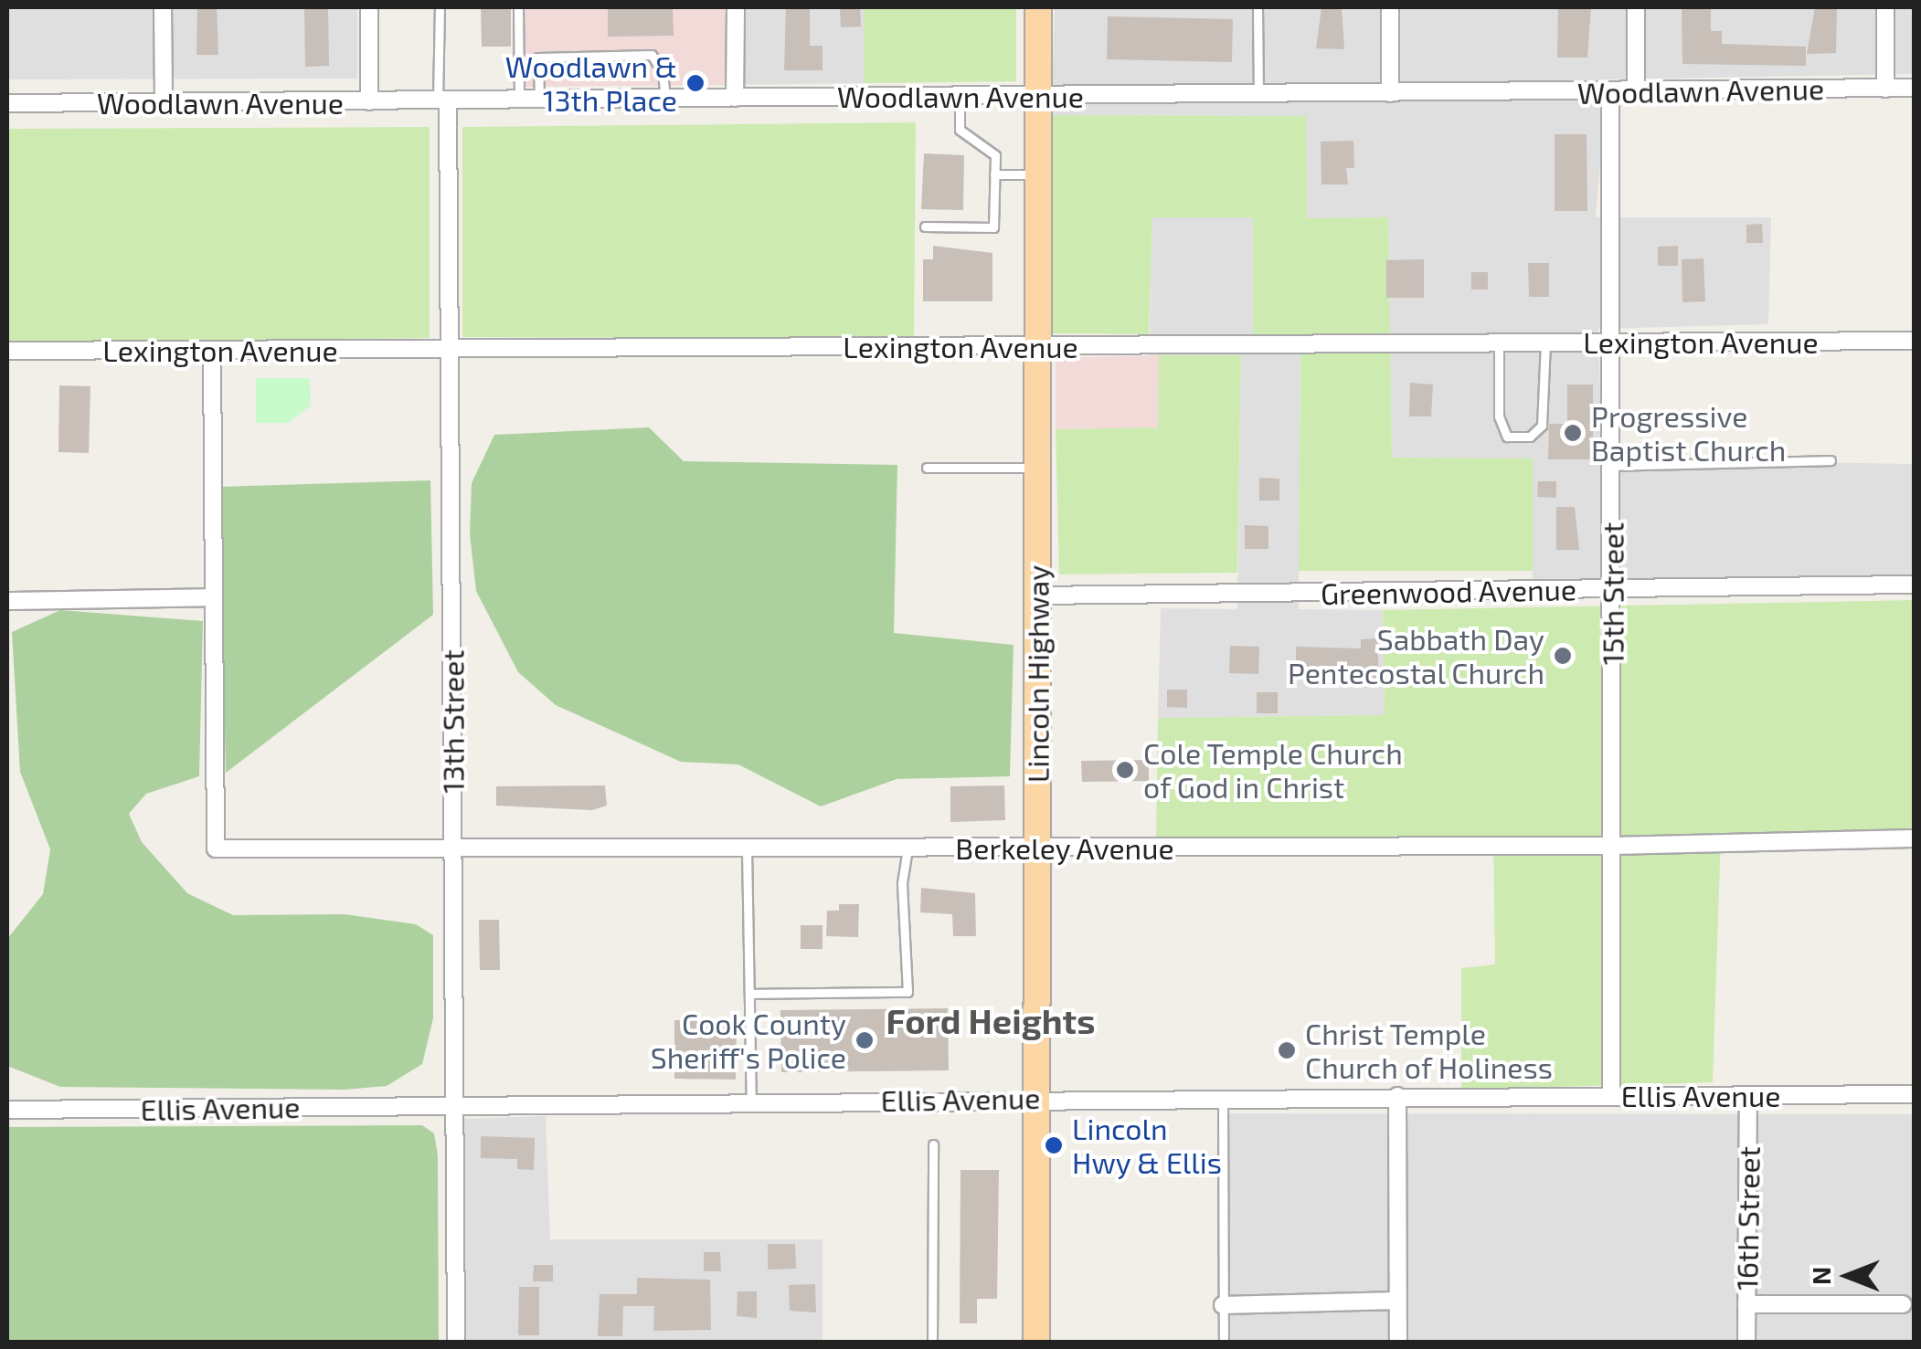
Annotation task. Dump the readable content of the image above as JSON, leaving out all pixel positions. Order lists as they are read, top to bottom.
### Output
{
  "streets": {
    "main road": ["Lincoln Highway"],
    "street": [
      "Woodlawn Avenue",
      "Lexington Avenue",
      "Greenwood Avenue",
      "15th Street",
      "13th Street",
      "Berkeley Avenue",
      "Ellis Avenue",
      "16th Street"
    ]
  },
  "crossings": [
    ["Woodlawn Avenue", "15th Street"],
    ["Woodlawn Avenue", "Lincoln Highway"],
    ["Woodlawn Avenue", "13th Street"],
    ["Lexington Avenue", "15th Street"],
    ["Lexington Avenue", "Lincoln Highway"],
    ["Lexington Avenue", "13th Street"],
    ["Greenwood Avenue", "15th Street"],
    ["Greenwood Avenue", "Lincoln Highway"],
    ["15th Street", "Berkeley Avenue"],
    ["15th Street", "Ellis Avenue"],
    ["Lincoln Highway", "Berkeley Avenue"],
    ["Lincoln Highway", "Ellis Avenue"],
    ["13th Street", "Berkeley Avenue"],
    ["13th Street", "Ellis Avenue"],
    ["Ellis Avenue", "16th Street"]
  ],
  "districts": ["Ford Heights"],
  "places": [
    "Woodlawn & 13th Place",
    "Progressive Baptist Church",
    "Sabbath Day Pentecostal Church",
    "Cole Temple Church of God in Christ",
    "Cook County Sheriff's Police",
    "Christ Temple Church of Holiness",
    "Lincoln Hwy & Ellis"
  ],
  "north": "left"
}
